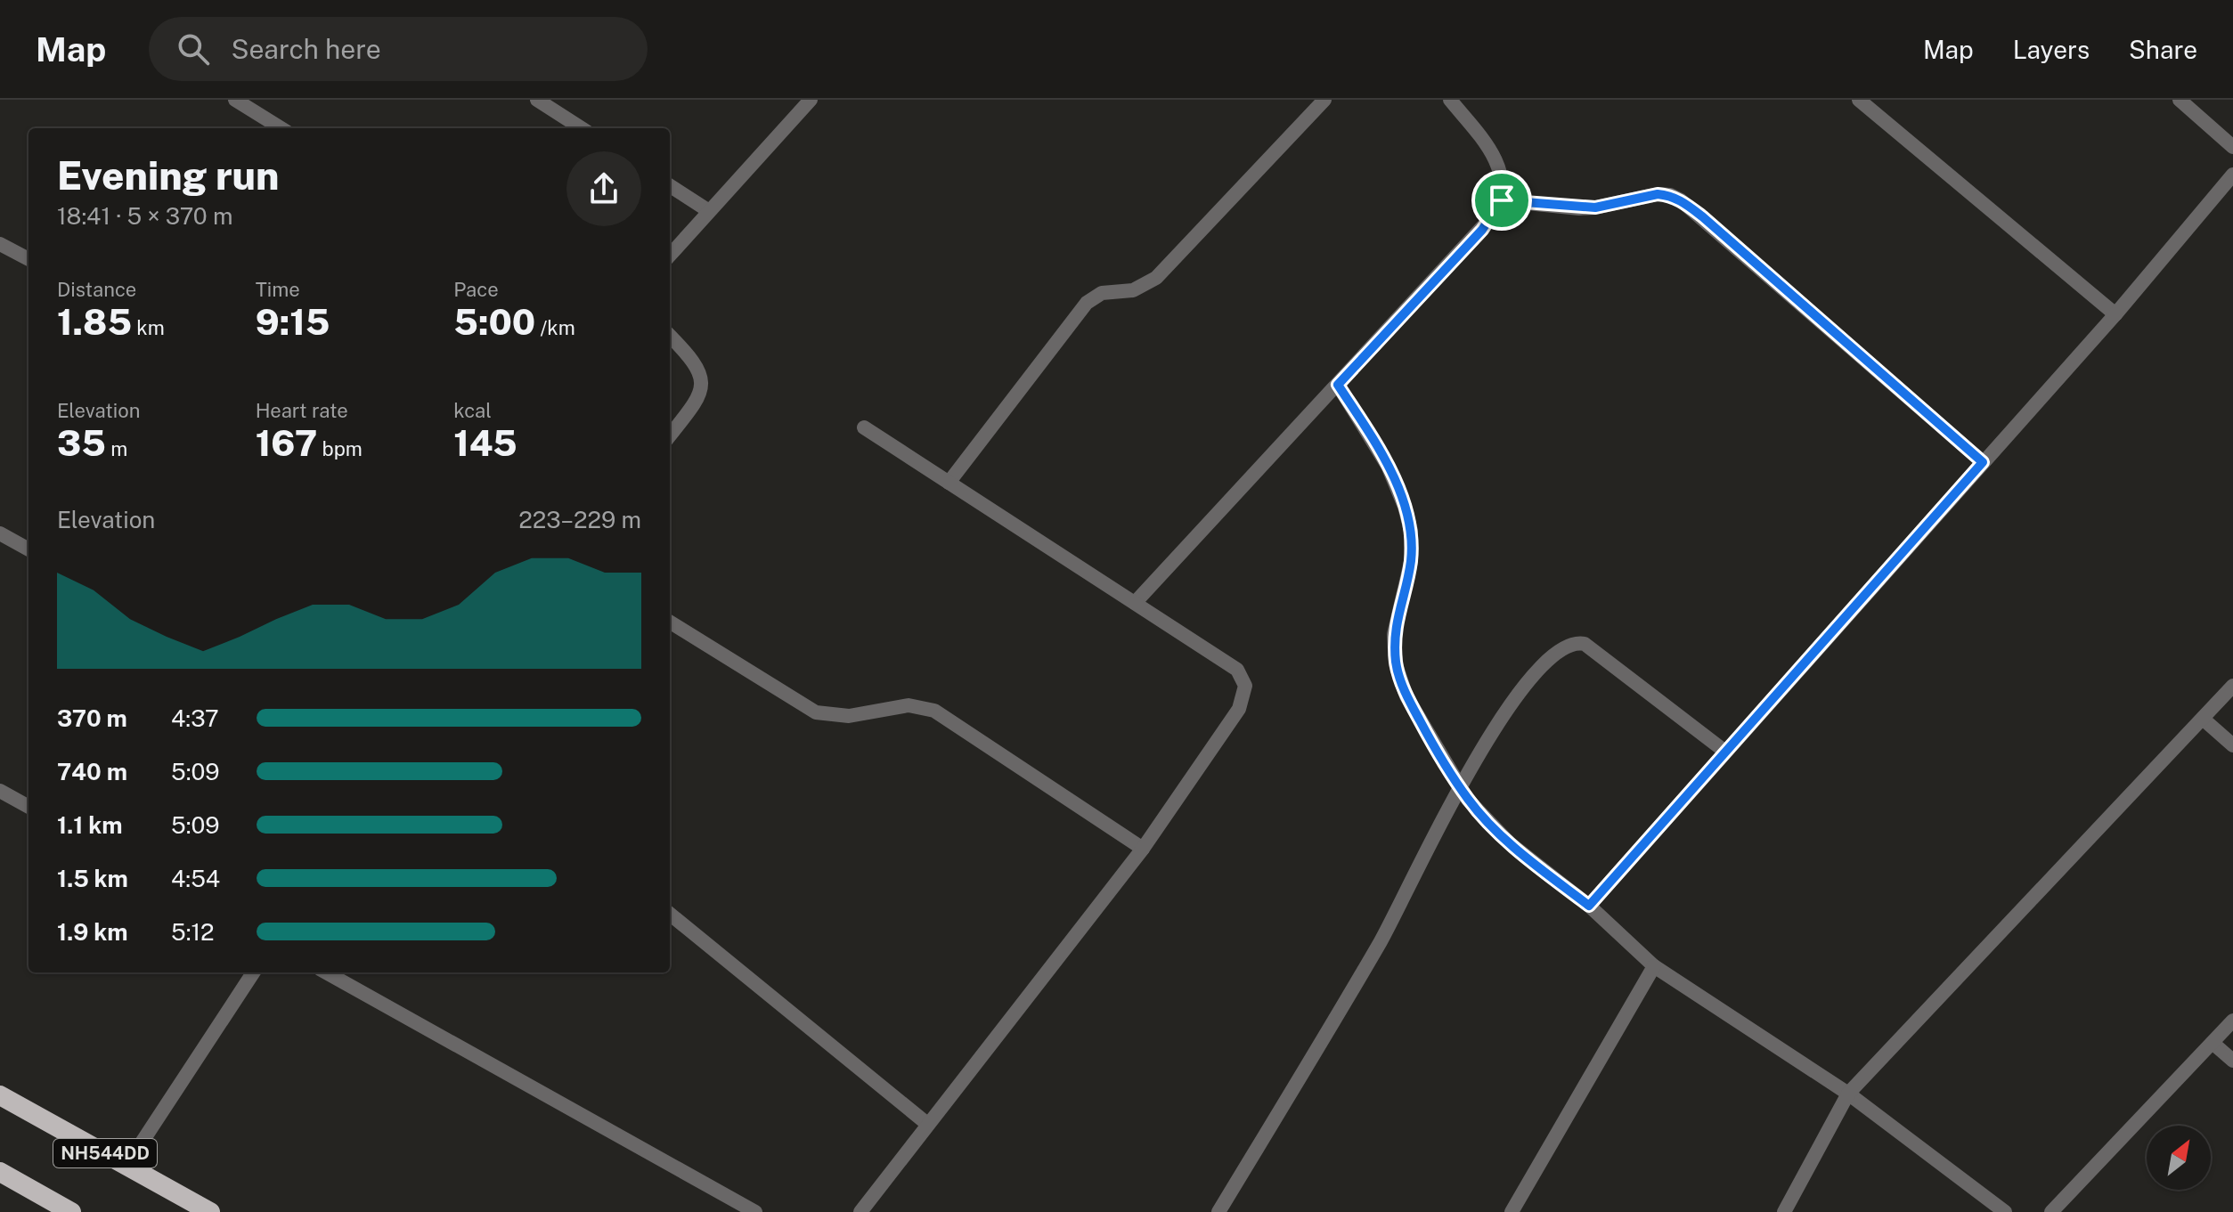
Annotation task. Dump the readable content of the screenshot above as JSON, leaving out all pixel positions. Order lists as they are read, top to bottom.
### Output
{
  "streets": {
    "highway": ["NH544DD"]
  },
  "north": "top right",
  "page": {
    "header": "Map",
    "search": "Search here",
    "nav": ["Map", "Layers", "Share"],
    "heading": ["Evening run", "18:41 · 5 × 370 m"],
    "stats": [
      ["Distance", "1.85 km"],
      ["Time", "9:15"],
      ["Pace", "5:00 /km"],
      ["Elevation", "35 m"],
      ["Heart rate", "167 bpm"],
      ["kcal", "145"]
    ],
    "chart": ["Elevation", "223–229 m"],
    "list": [
      {
        "name": "370 m",
        "note": "4:37"
      },
      {
        "name": "740 m",
        "note": "5:09"
      },
      {
        "name": "1.1 km",
        "note": "5:09"
      },
      {
        "name": "1.5 km",
        "note": "4:54"
      },
      {
        "name": "1.9 km",
        "note": "5:12"
      }
    ]
  }
}
